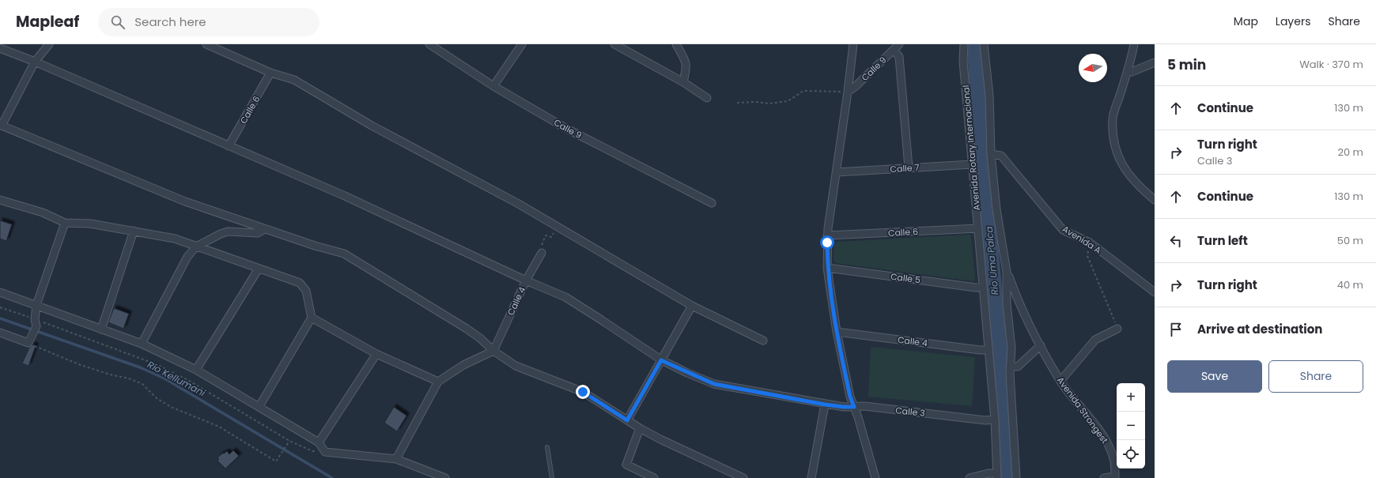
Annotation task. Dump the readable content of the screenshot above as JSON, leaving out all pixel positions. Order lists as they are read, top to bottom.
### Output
{
  "streets": {
    "street": [
      "Calle 9",
      "Calle 6",
      "Avenida Rotary Internacional",
      "Calle 7",
      "Avenida A",
      "Calle 5",
      "Calle 4",
      "Avenida Strongest",
      "Calle 3"
    ]
  },
  "crossings": [
    ["Calle 6", "Avenida Rotary Internacional"],
    ["Calle 6", "Calle 3"],
    ["Avenida Rotary Internacional", "Calle 7"],
    ["Avenida Rotary Internacional", "Calle 5"],
    ["Avenida Rotary Internacional", "Calle 4"],
    ["Avenida Rotary Internacional", "Calle 3"],
    ["Calle 4", "Calle 3"]
  ],
  "water": ["Río Uma Palca", "Río Kellumani"],
  "north": "left",
  "page": {
    "header": "Mapleaf",
    "search": "Search here",
    "nav": ["Map", "Layers", "Share"],
    "heading": ["5 min", "Walk · 370 m"],
    "list": [
      ["Continue", "130 m"],
      ["Turn right", "Calle 3", "20 m"],
      ["Continue", "130 m"],
      ["Turn left", "50 m"],
      ["Turn right", "40 m"],
      "Arrive at destination"
    ],
    "buttons": ["Save", "Share"],
    "map_buttons": ["+", "−"]
  }
}
